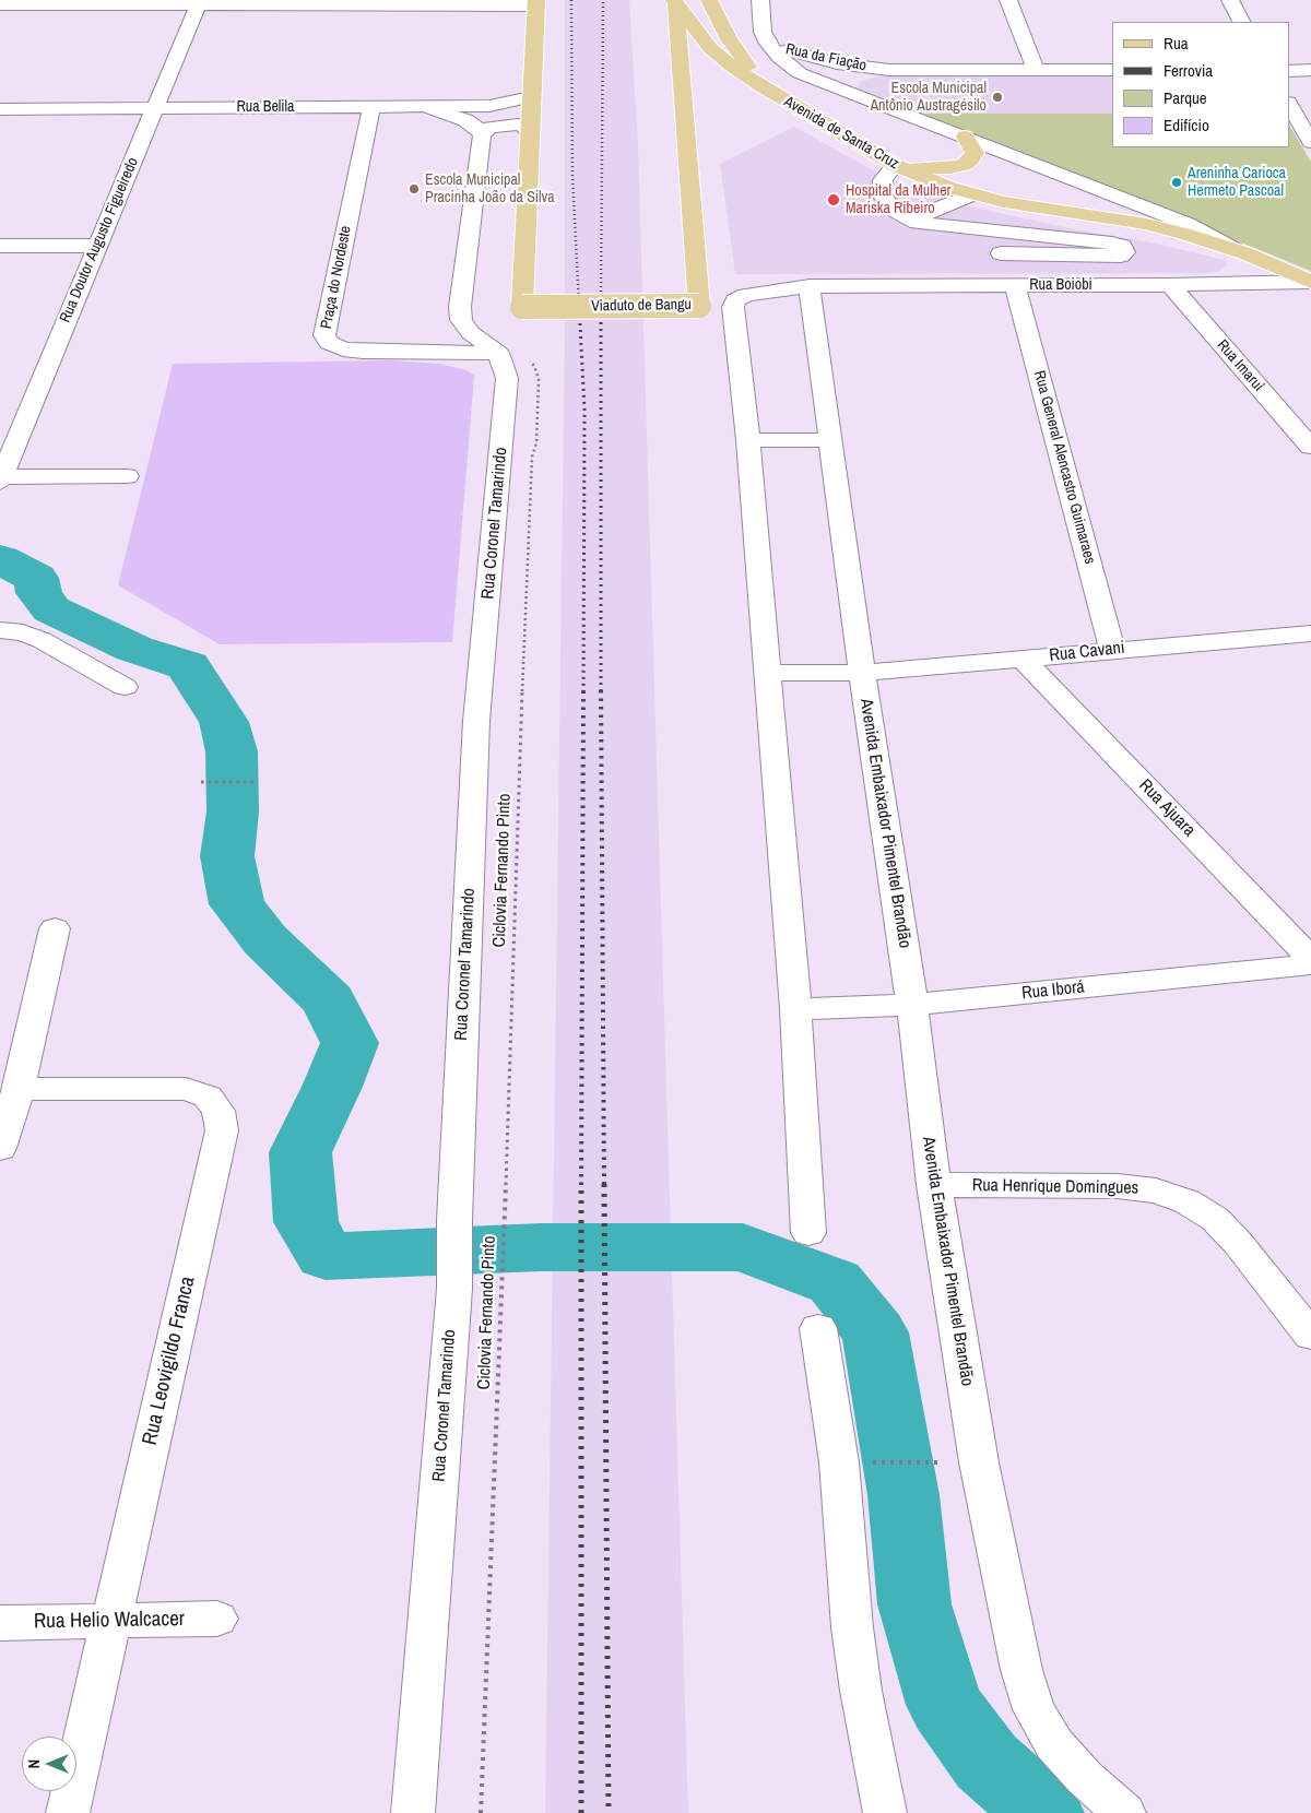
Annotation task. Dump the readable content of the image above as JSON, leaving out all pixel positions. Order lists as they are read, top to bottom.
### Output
{
  "streets": {
    "main road": ["Avenida de Santa Cruz", "Viaduto de Bangu"],
    "street": [
      "Rua da Fiação",
      "Rua Belila",
      "Rua Doutor Augusto Figueiredo",
      "Praça do Nordeste",
      "Rua Boiobi",
      "Rua Imaruí",
      "Rua General Alencastro Guimaraes",
      "Rua Coronel Tamarindo",
      "Rua Cavani",
      "Rua Ajuara",
      "Avenida Embaixador Pimentel Brandão",
      "Rua Iborá",
      "Rua Henrique Domingues",
      "Rua Leovigildo Franca",
      "Rua Helio Walcacer"
    ],
    "path": ["Ciclovia Fernando Pinto"]
  },
  "crossings": [
    ["Rua da Fiação", "Avenida de Santa Cruz"],
    ["Rua Belila", "Rua Doutor Augusto Figueiredo"],
    ["Rua Belila", "Praça do Nordeste"],
    ["Avenida de Santa Cruz", "Rua Boiobi"],
    ["Avenida de Santa Cruz", "Viaduto de Bangu"],
    ["Praça do Nordeste", "Rua Coronel Tamarindo"],
    ["Rua Boiobi", "Rua Imaruí"],
    ["Rua Boiobi", "Rua General Alencastro Guimaraes"],
    ["Rua Boiobi", "Avenida Embaixador Pimentel Brandão"],
    ["Rua General Alencastro Guimaraes", "Rua Cavani"],
    ["Rua Cavani", "Rua Ajuara"],
    ["Rua Cavani", "Avenida Embaixador Pimentel Brandão"],
    ["Avenida Embaixador Pimentel Brandão", "Rua Iborá"],
    ["Avenida Embaixador Pimentel Brandão", "Rua Henrique Domingues"],
    ["Rua Leovigildo Franca", "Rua Helio Walcacer"]
  ],
  "places": [
    "Escola Municipal Antônio Austragésilo",
    "Areninha Carioca Hermeto Pascoal",
    "Escola Municipal Pracinha João da Silva",
    "Hospital da Mulher Mariska Ribeiro"
  ],
  "legend": [
    "Rua",
    "Ferrovia",
    "Parque",
    "Edifício"
  ],
  "north": "left"
}
